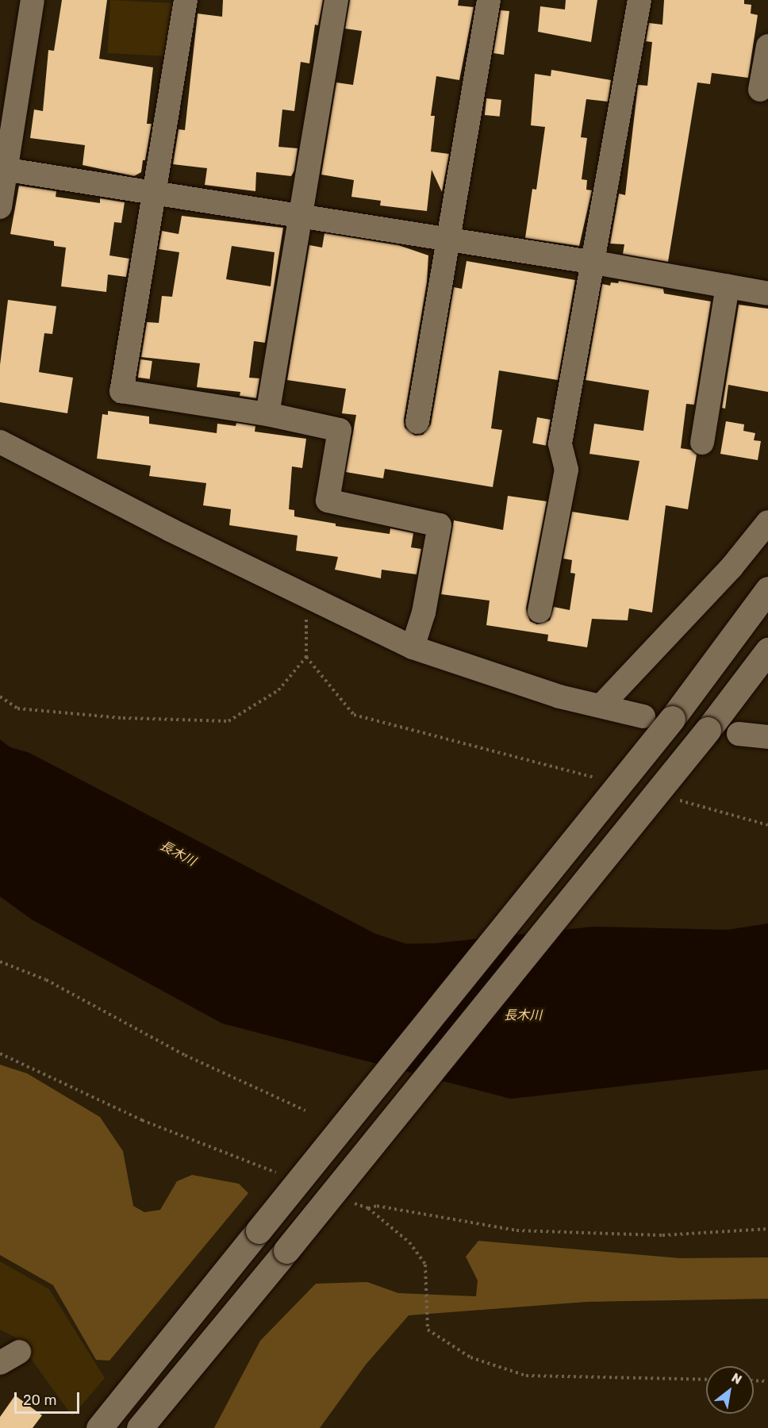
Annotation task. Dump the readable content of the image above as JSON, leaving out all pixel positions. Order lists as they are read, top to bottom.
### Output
{
  "water": ["長木川"],
  "scale_bar": "20 m",
  "north": "top right"
}
